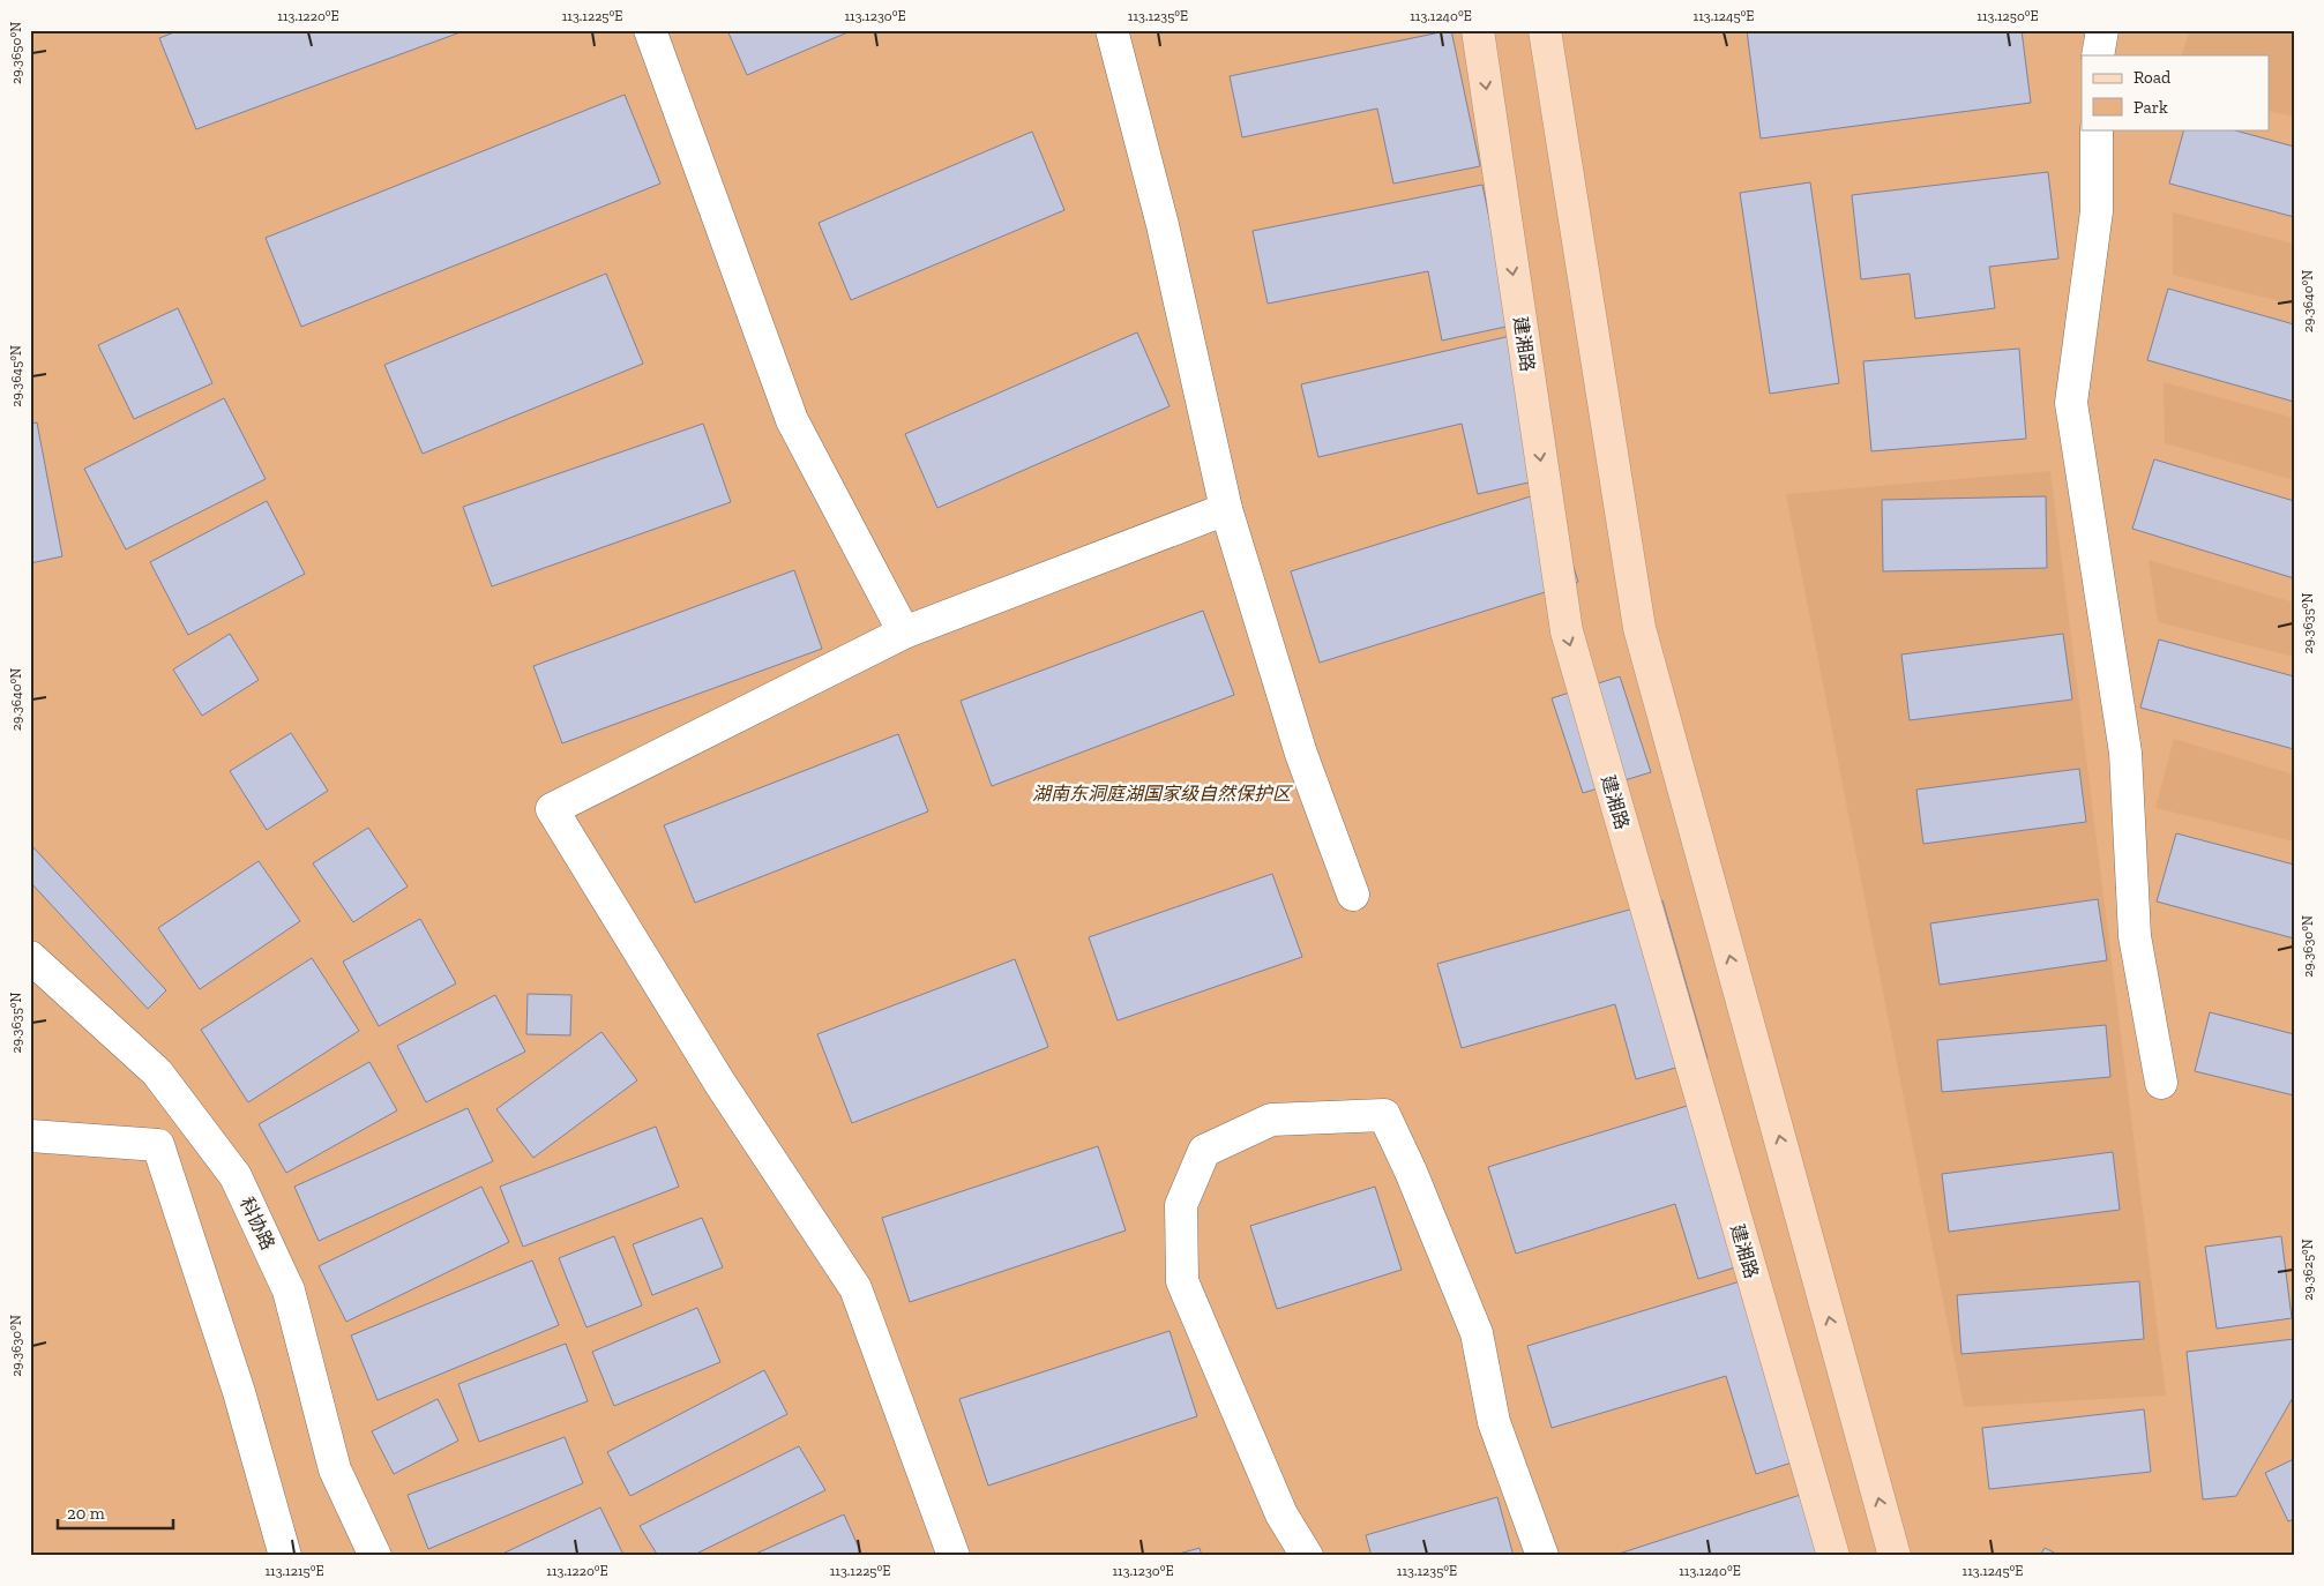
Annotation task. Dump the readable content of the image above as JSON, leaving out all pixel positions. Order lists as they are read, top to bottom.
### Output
{
  "streets": {
    "main road": ["建湘路"],
    "street": ["科协路"]
  },
  "parks": ["湖南东洞庭湖国家级自然保护区"],
  "legend": ["Road", "Park"],
  "scale_bar": "20 m",
  "coordinates": [
    "113.1220°E",
    "113.1225°E",
    "113.1230°E",
    "113.1235°E",
    "113.1240°E",
    "113.1245°E",
    "113.1250°E",
    "29.3650°N",
    "29.3640°N",
    "29.3645°N",
    "29.3635°N",
    "29.3630°N",
    "29.3625°N",
    "113.1215°E"
  ]
}
